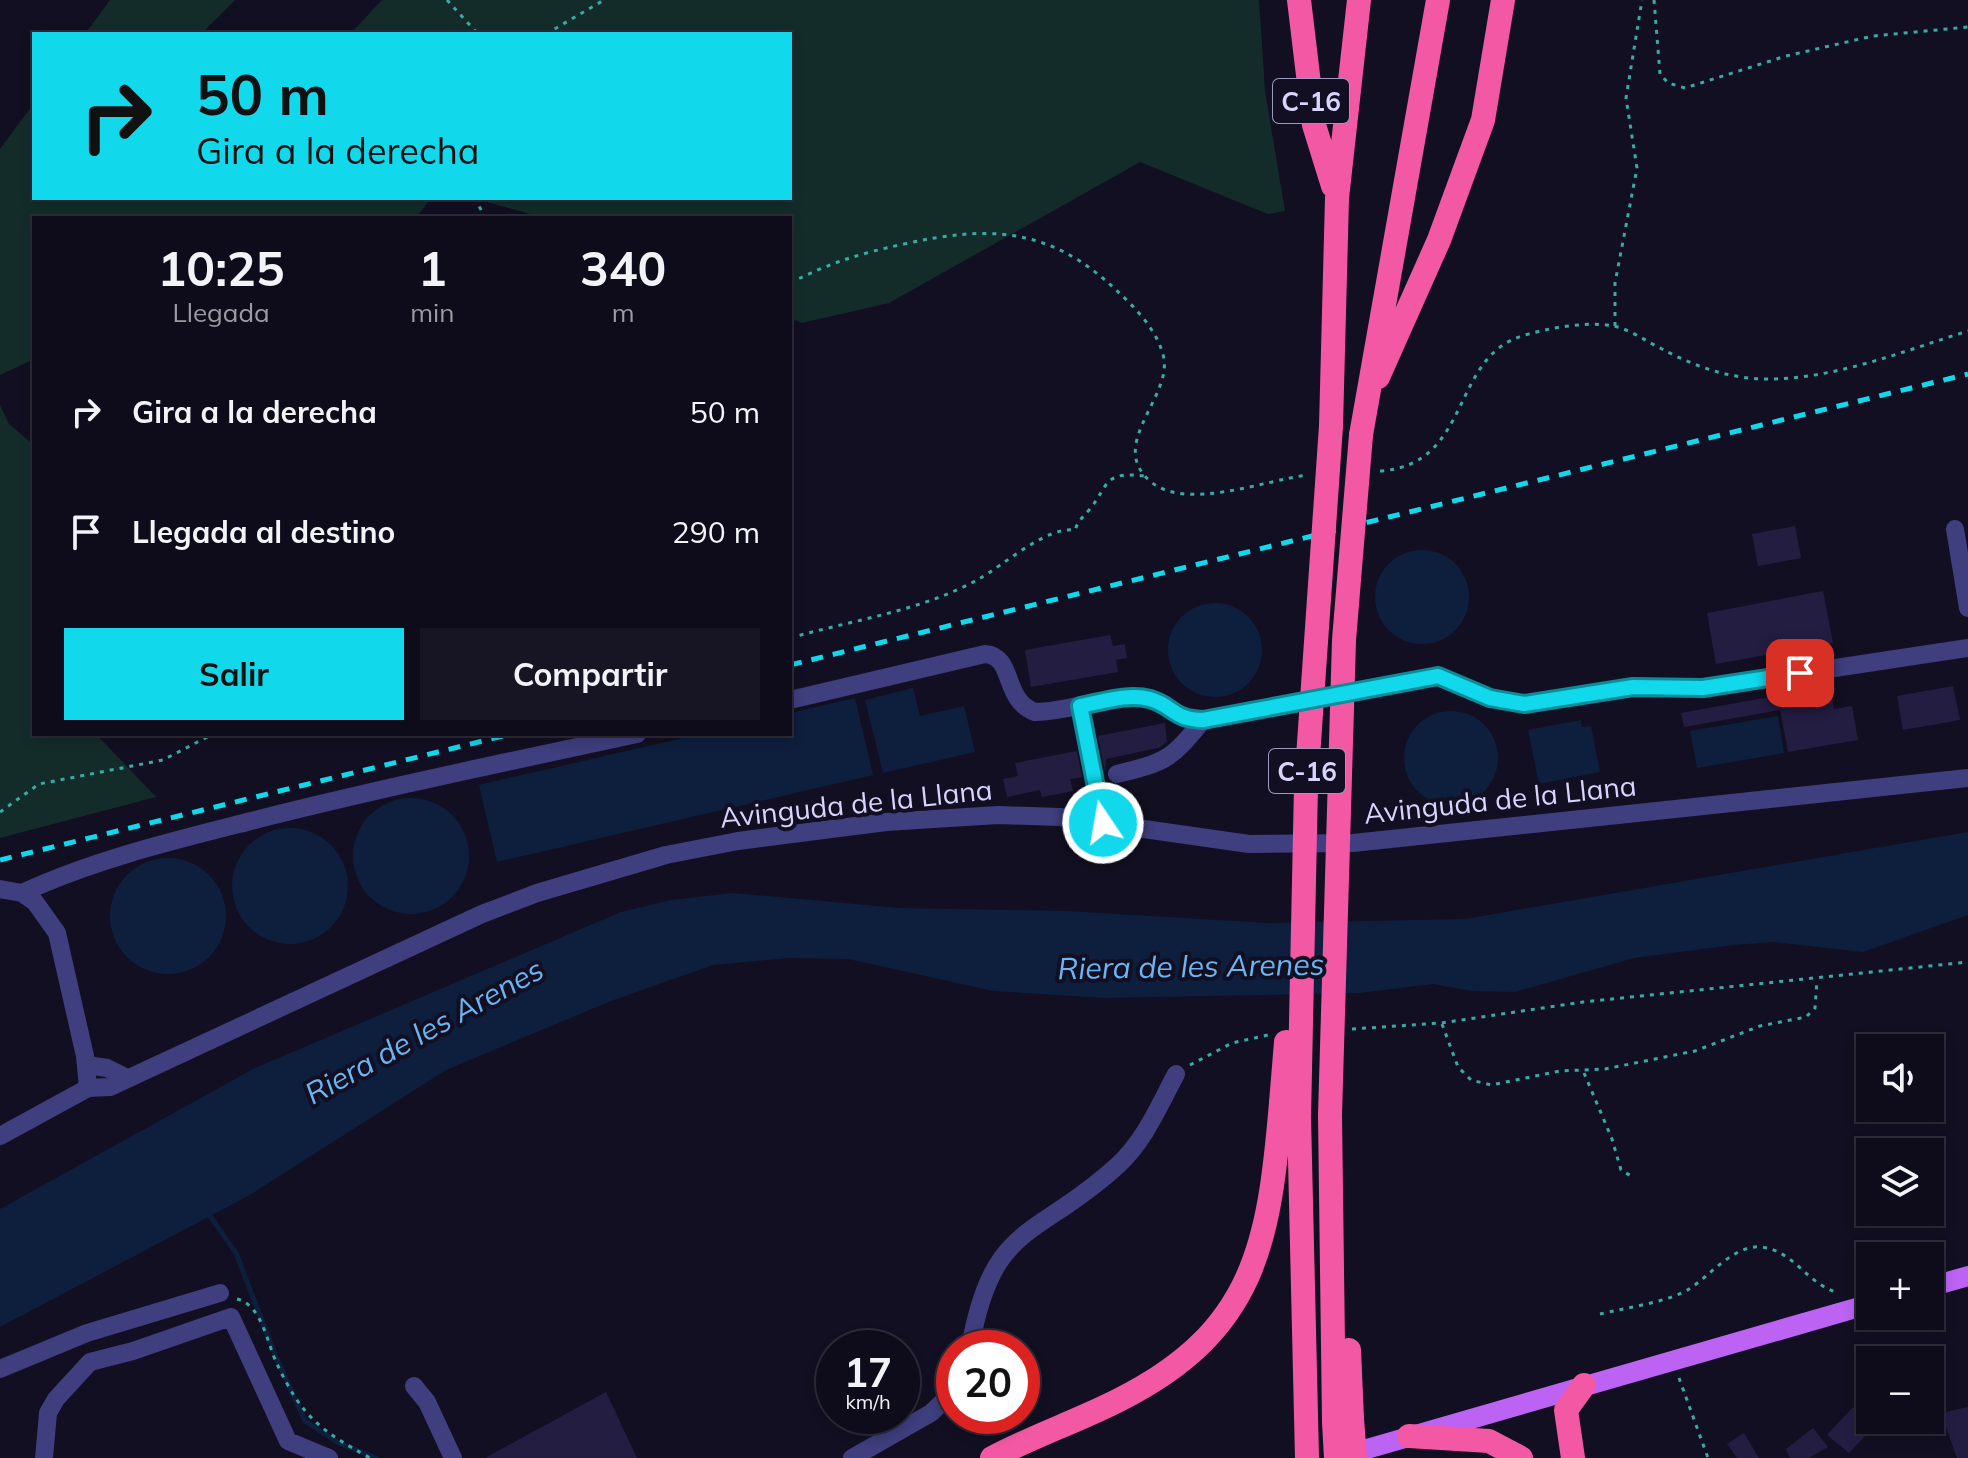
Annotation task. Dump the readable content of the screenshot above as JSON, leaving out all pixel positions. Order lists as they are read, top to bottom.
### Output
{
  "streets": {
    "highway": ["C-16"],
    "street": ["Avinguda de la Llana"]
  },
  "water": ["Riera de les Arenes"],
  "page": {
    "turn": ["50 m", "Gira a la derecha"],
    "eta": [
      "10:25",
      "Llegada",
      "1",
      "min",
      "340",
      "m"
    ],
    "list": [
      {
        "name": "Gira a la derecha",
        "value": "50 m"
      },
      {
        "name": "Llegada al destino",
        "value": "290 m"
      }
    ],
    "buttons": ["Salir", "Compartir"],
    "map_buttons": ["+", "−"],
    "speed": "17 km/h",
    "limit": "20"
  }
}
